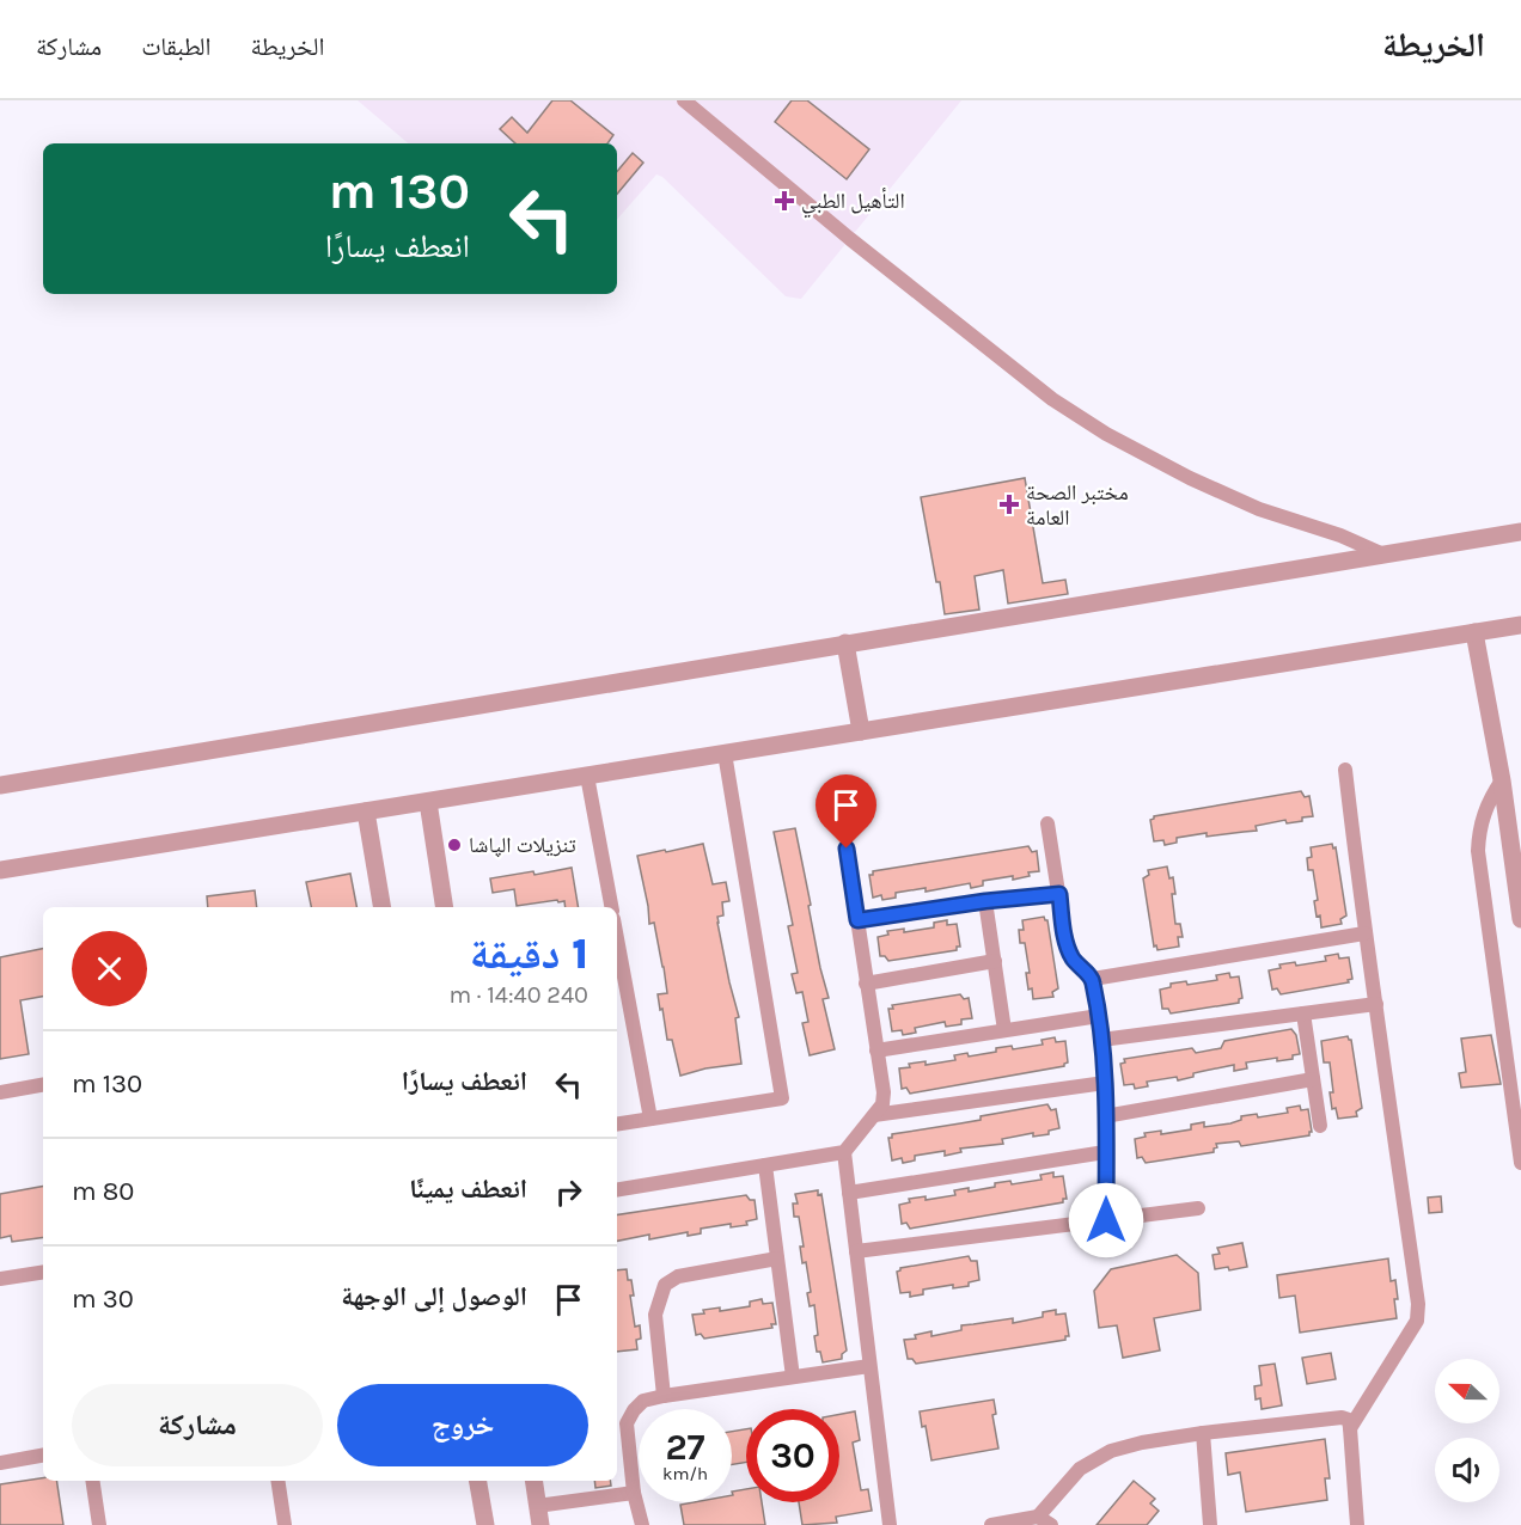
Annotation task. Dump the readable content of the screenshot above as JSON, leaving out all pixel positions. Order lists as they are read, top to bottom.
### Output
{
  "places": {
    "health": ["التأهيل الطبي", "مختبر الصحة العامة"],
    "other": ["تنزيلات الپاشا"]
  },
  "north": "left",
  "page": {
    "header": "الخريطة",
    "nav": ["الخريطة", "الطبقات", "مشاركة"],
    "turn": ["130 m", "انعطف يسارًا"],
    "heading": ["1 دقيقة", "240 m · 14:40"],
    "list": [
      {
        "name": "انعطف يسارًا",
        "value": "130 m"
      },
      {
        "name": "انعطف يمينًا",
        "value": "80 m"
      },
      {
        "name": "الوصول إلى الوجهة",
        "value": "30 m"
      }
    ],
    "buttons": ["خروج", "مشاركة"],
    "speed": "27 km/h",
    "limit": "30"
  }
}
